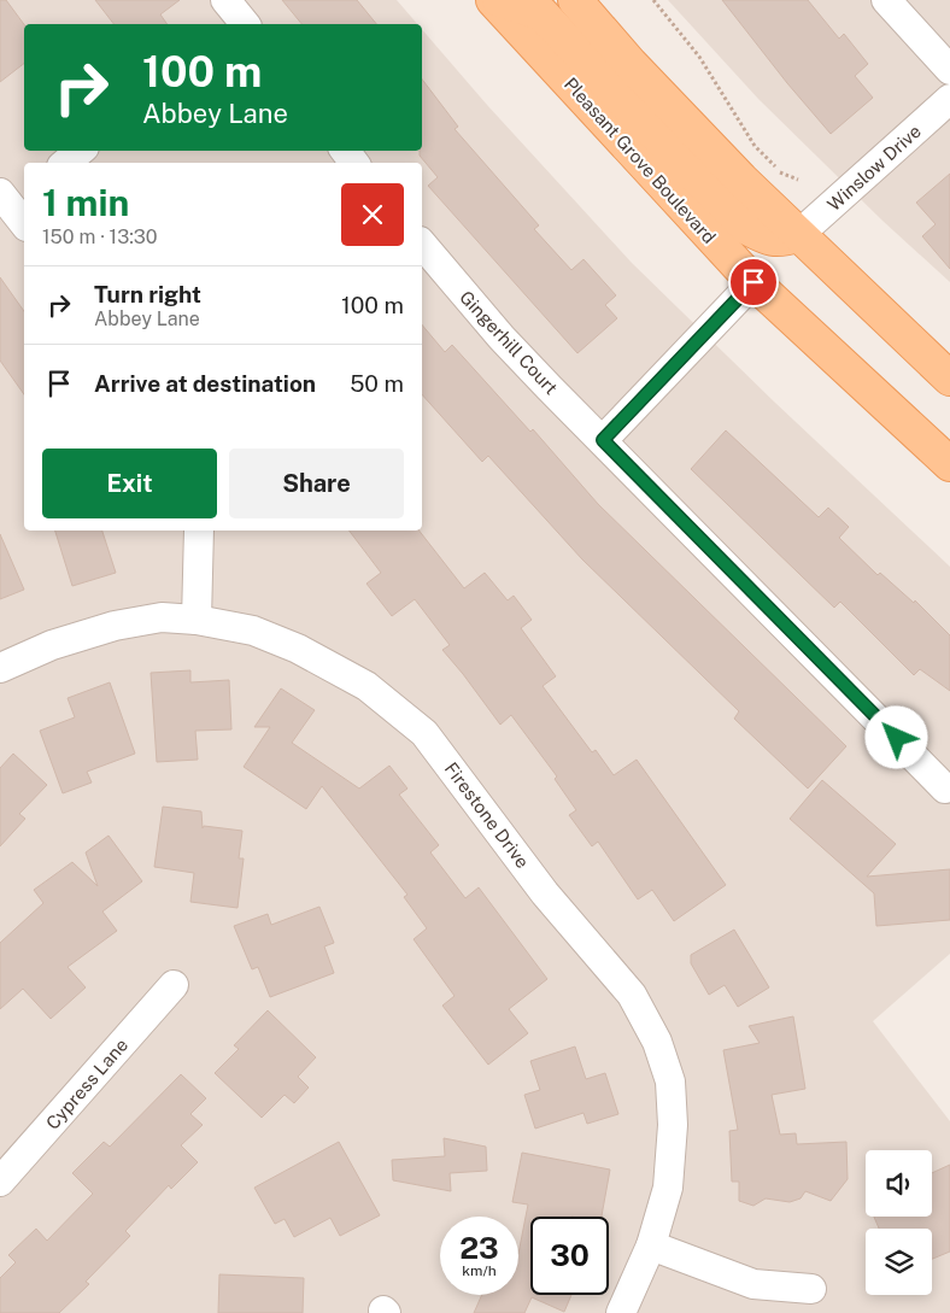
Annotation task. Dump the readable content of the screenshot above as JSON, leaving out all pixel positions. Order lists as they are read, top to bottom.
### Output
{
  "streets": {
    "main road": ["Pleasant Grove Boulevard"],
    "street": [
      "Winslow Drive",
      "Gingerhill Court",
      "Firestone Drive",
      "Cypress Lane"
    ]
  },
  "page": {
    "turn": ["100 m", "Abbey Lane"],
    "heading": ["1 min", "150 m · 13:30"],
    "list": [
      {
        "name": "Turn right",
        "note": "Abbey Lane",
        "value": "100 m"
      },
      {
        "name": "Arrive at destination",
        "value": "50 m"
      }
    ],
    "buttons": ["Exit", "Share"],
    "speed": "23 km/h",
    "limit": "30"
  }
}
